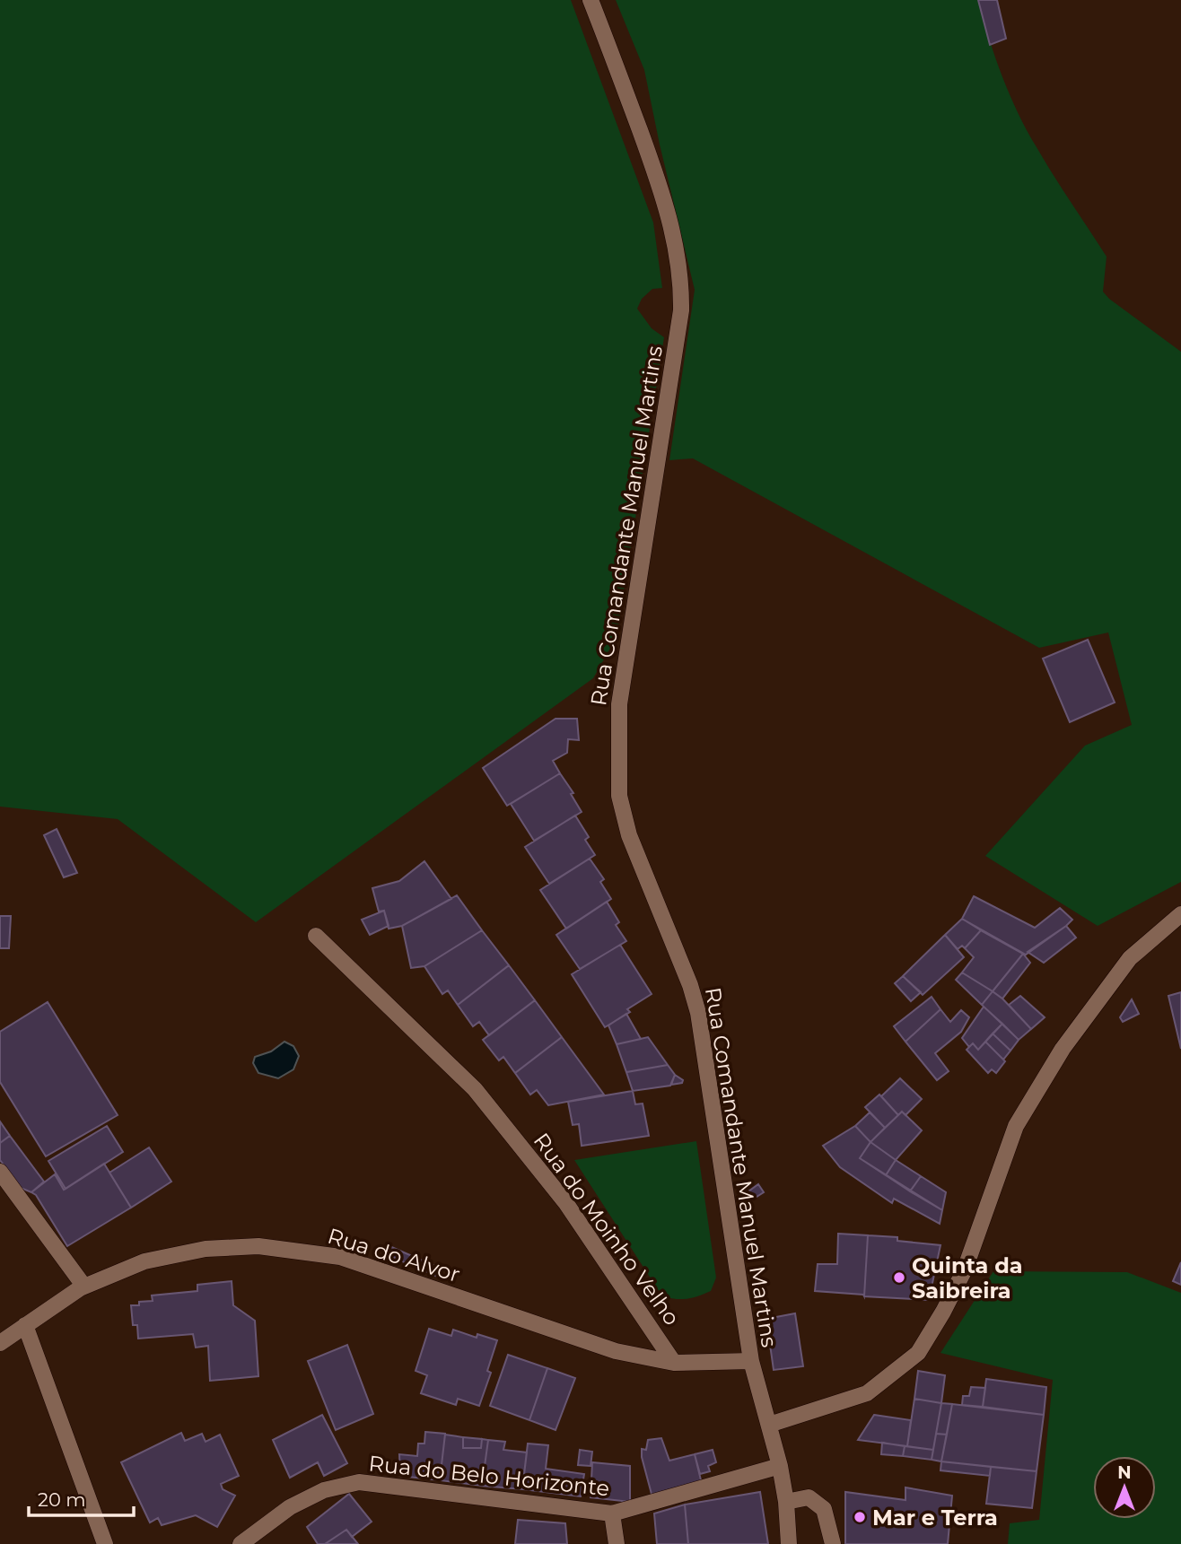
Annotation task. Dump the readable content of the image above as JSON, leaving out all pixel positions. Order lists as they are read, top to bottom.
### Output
{
  "streets": {
    "street": [
      "Rua Comandante Manuel Martins",
      "Rua do Moinho Velho",
      "Rua do Alvor",
      "Rua do Belo Horizonte"
    ]
  },
  "crossings": [
    ["Rua Comandante Manuel Martins", "Rua do Alvor"],
    ["Rua Comandante Manuel Martins", "Rua do Belo Horizonte"],
    ["Rua do Moinho Velho", "Rua do Alvor"]
  ],
  "places": ["Quinta da Saibreira", "Mar e Terra"],
  "scale_bar": "20 m",
  "north": "top"
}
